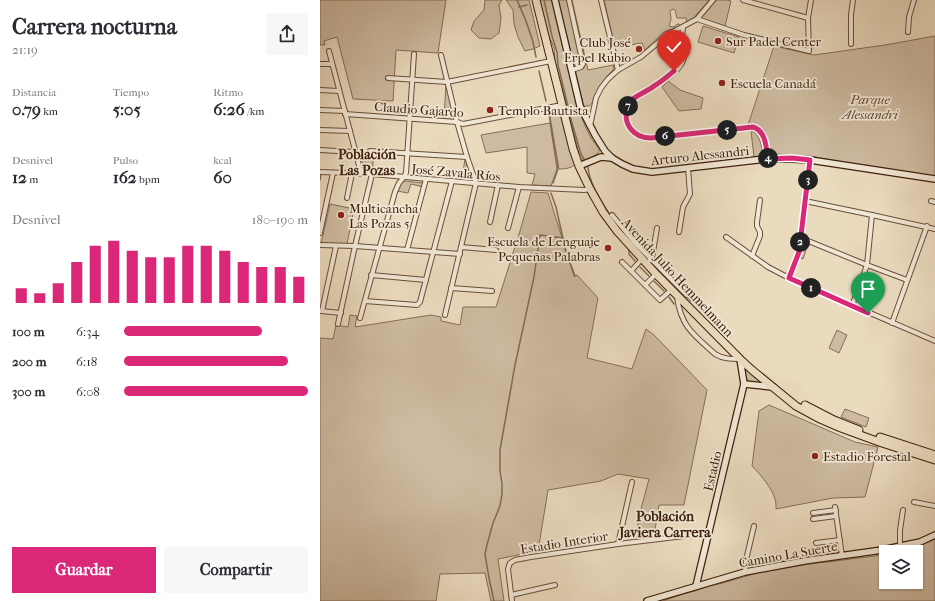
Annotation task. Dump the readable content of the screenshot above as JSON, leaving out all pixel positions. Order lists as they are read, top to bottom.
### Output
{
  "streets": {
    "highway": ["Avenida Julio Hemmelmann"],
    "street": [
      "Claudio Gajardo",
      "Arturo Alessandri",
      "José Zavala Ríos",
      "Estadio",
      "Estadio Interior",
      "Camino La Suerte"
    ]
  },
  "crossings": [
    ["Claudio Gajardo", "Avenida Julio Hemmelmann"],
    ["Arturo Alessandri", "Avenida Julio Hemmelmann"],
    ["José Zavala Ríos", "Avenida Julio Hemmelmann"],
    ["Avenida Julio Hemmelmann", "Estadio"],
    ["Estadio", "Estadio Interior"],
    ["Estadio", "Camino La Suerte"]
  ],
  "districts": ["Población Las Pozas", "Población Javiera Carrera"],
  "parks": ["Parque Alessandri"],
  "places": [
    "Sur Padel Center",
    "Club José Erpel Rubio",
    "Escuela Canadá",
    "Templo Bautista",
    "Multicancha Las Pozas 5",
    "Escuela de Lenguaje Pequeñas Palabras",
    "Estadio Forestal"
  ],
  "page": {
    "heading": ["Carrera nocturna", "21:19"],
    "stats": [
      ["Distancia", "0.79 km"],
      ["Tiempo", "5:05"],
      ["Ritmo", "6:26 /km"],
      ["Desnivel", "12 m"],
      ["Pulso", "162 bpm"],
      ["kcal", "60"]
    ],
    "pins": [
      "7",
      "5",
      "6",
      "4",
      "3",
      "2",
      "1"
    ],
    "chart": ["Desnivel", "180–190 m"],
    "list": [
      {
        "name": "100 m",
        "note": "6:34"
      },
      {
        "name": "200 m",
        "note": "6:18"
      },
      {
        "name": "300 m",
        "note": "6:08"
      }
    ],
    "buttons": ["Guardar", "Compartir"]
  }
}
